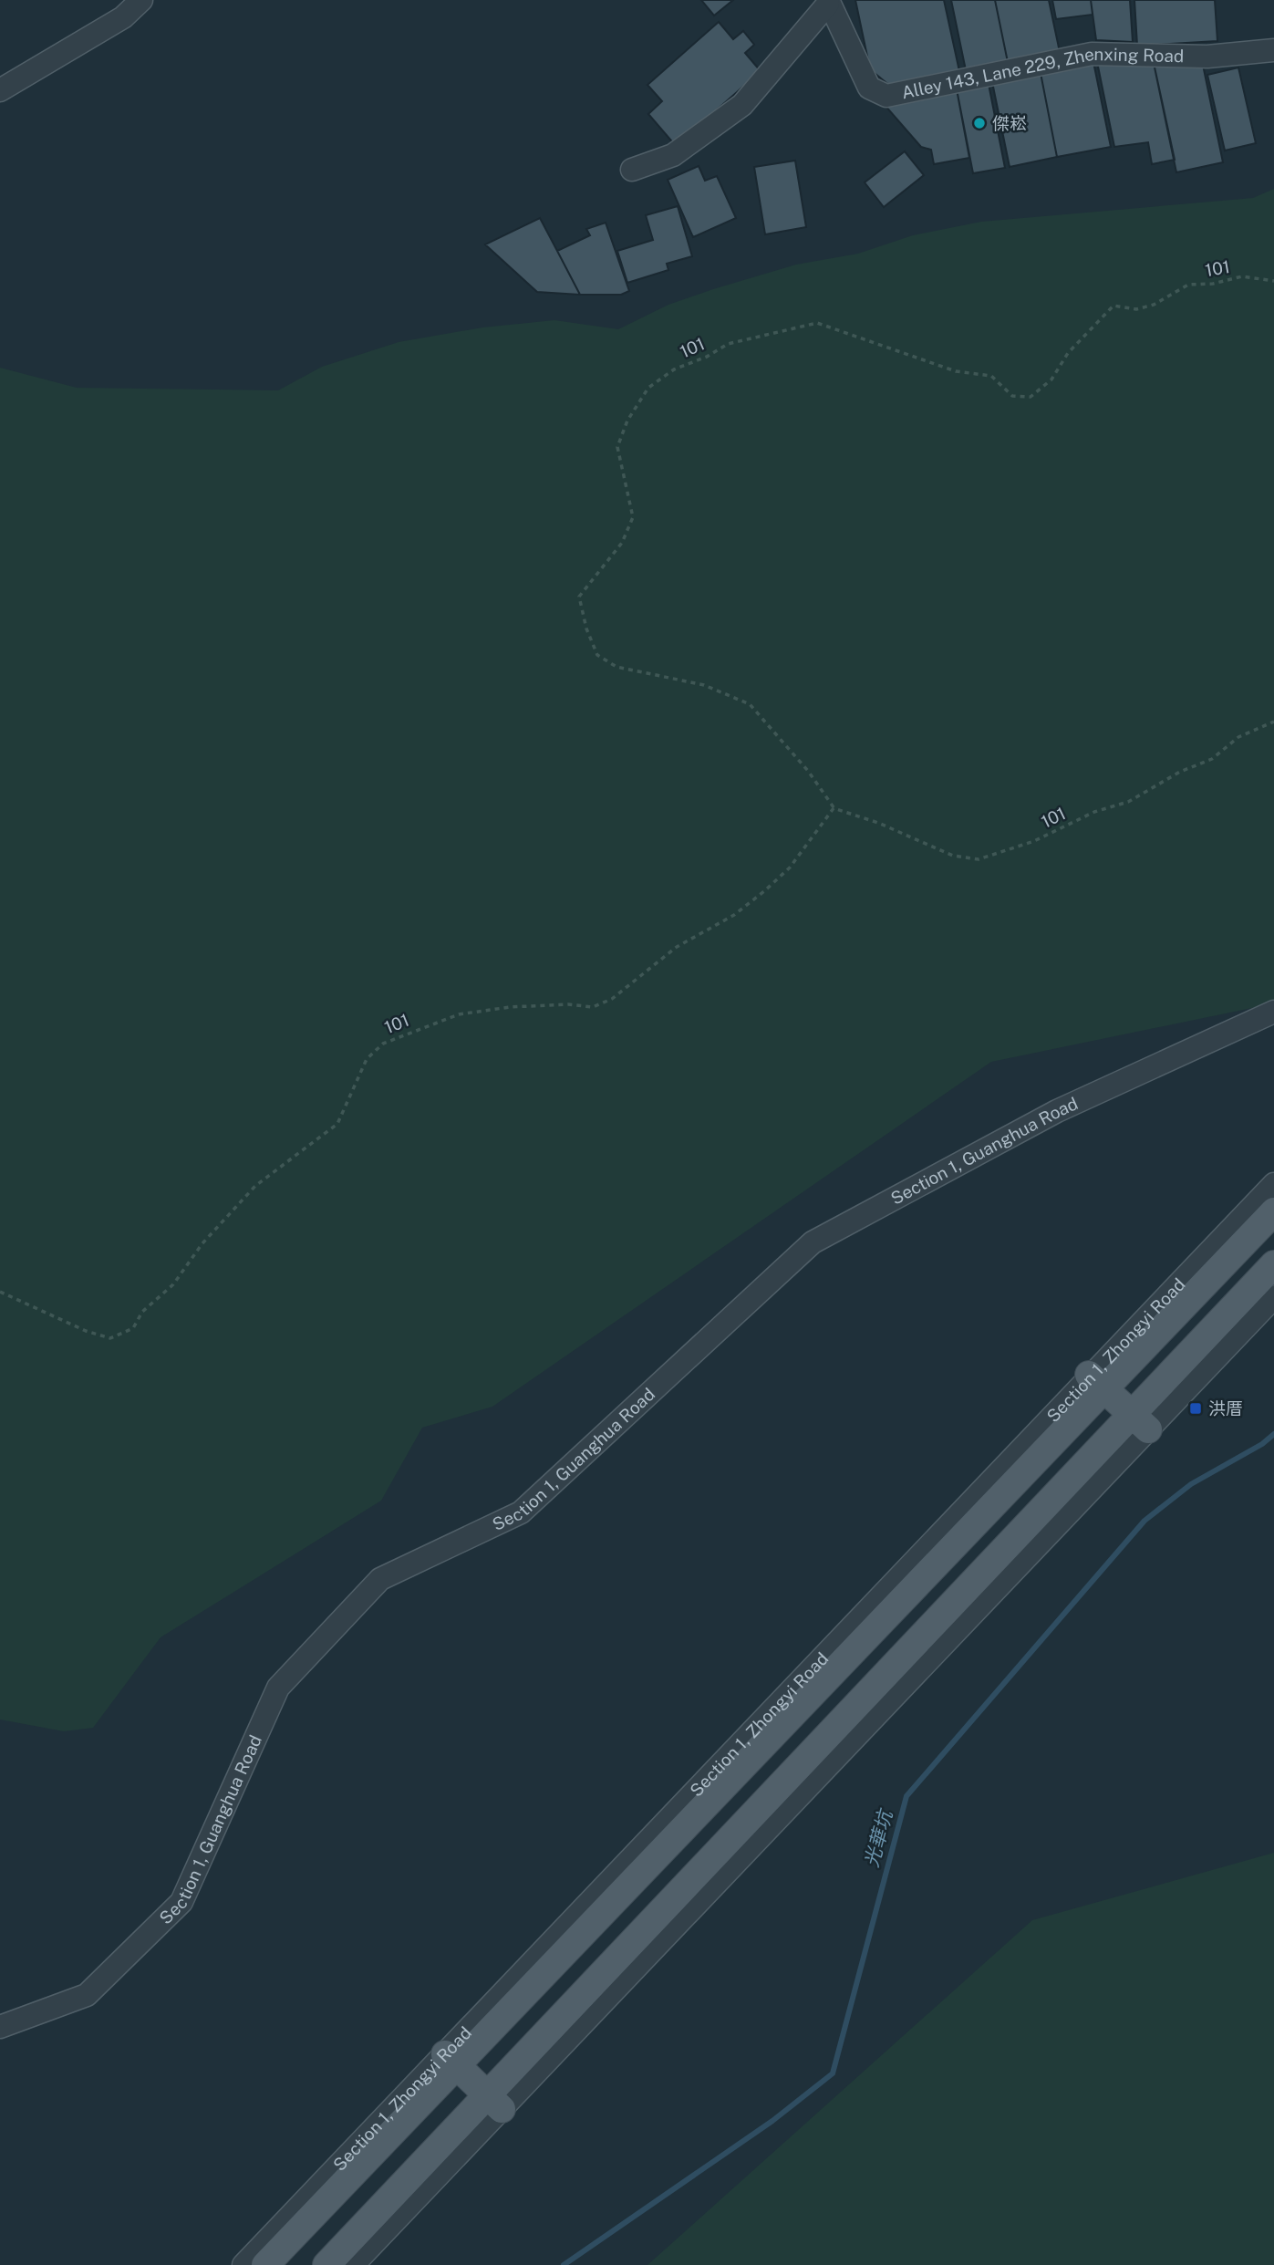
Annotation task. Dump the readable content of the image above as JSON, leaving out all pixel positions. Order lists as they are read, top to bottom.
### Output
{
  "streets": {
    "main road": ["Section 1, Zhongyi Road"],
    "street": ["Alley 143, Lane 229, Zhenxing Road", "Section 1, Guanghua Road"],
    "path": ["101"]
  },
  "water": ["光華坑"],
  "places": {
    "other": ["傑崧"],
    "transit": ["洪厝"]
  }
}
